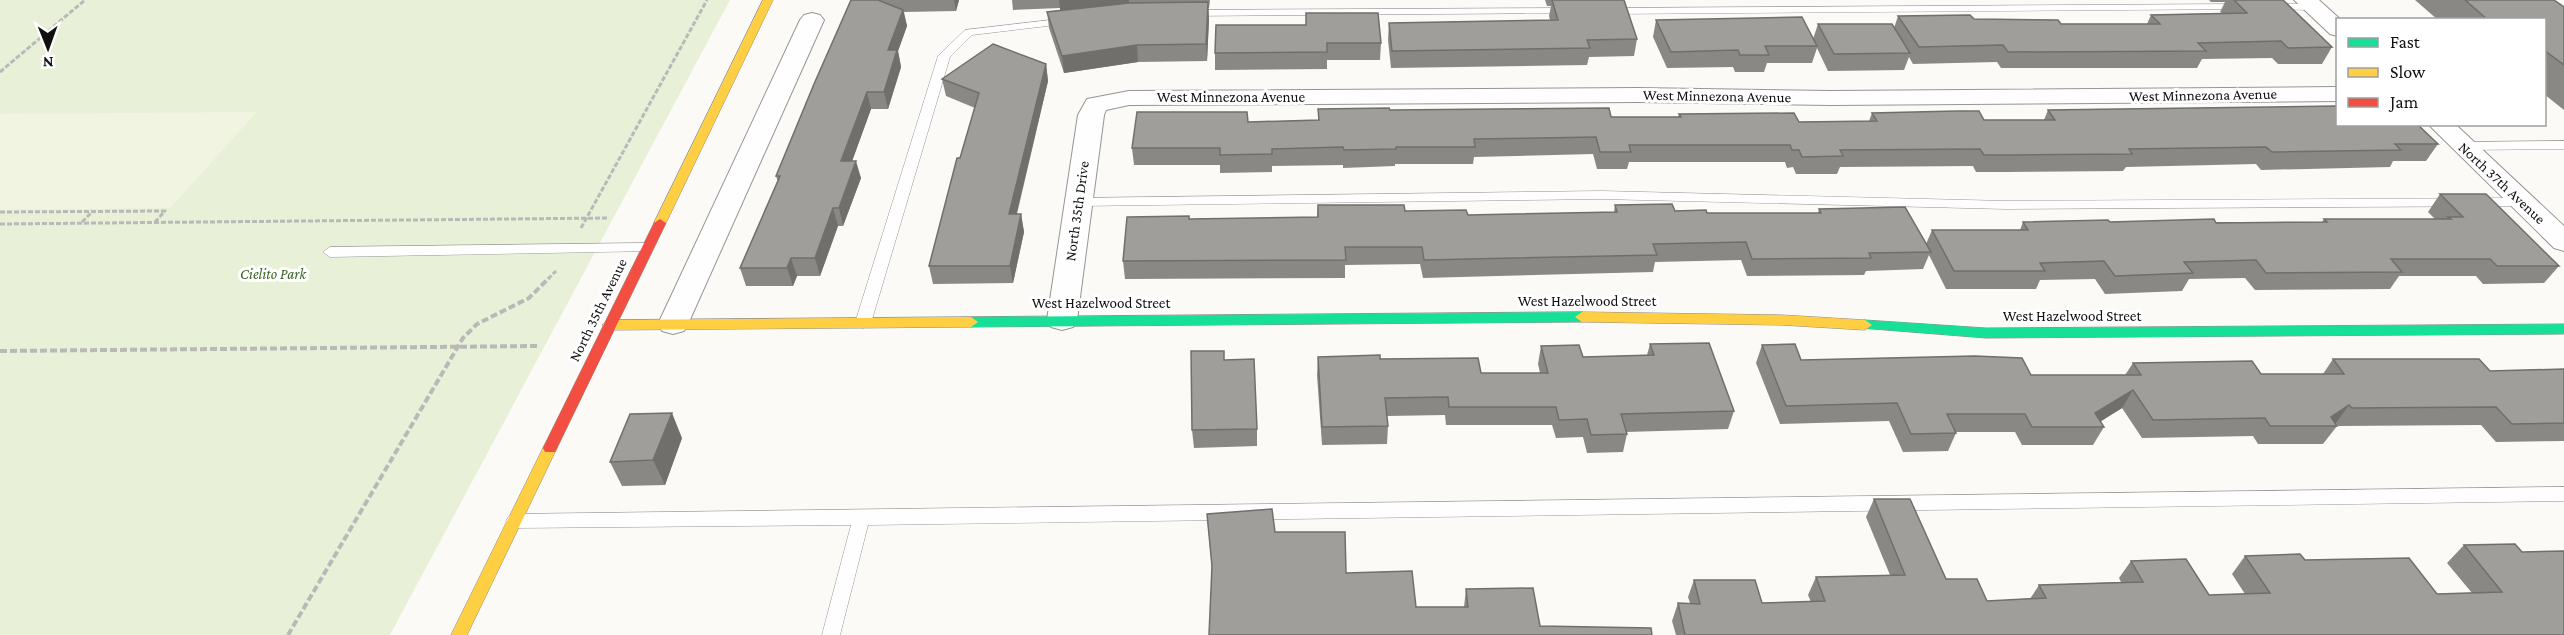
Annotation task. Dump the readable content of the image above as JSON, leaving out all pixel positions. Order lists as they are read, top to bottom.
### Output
{
  "streets": {
    "street": [
      "West Minnezona Avenue",
      "North 37th Avenue",
      "North 35th Drive",
      "West Hazelwood Street",
      "North 35th Avenue"
    ]
  },
  "crossings": [
    ["West Minnezona Avenue", "North 35th Drive"],
    ["North 35th Drive", "West Hazelwood Street"],
    ["West Hazelwood Street", "North 35th Avenue"]
  ],
  "parks": ["Cielito Park"],
  "legend": ["Fast", "Slow", "Jam"],
  "north": "bottom"
}
